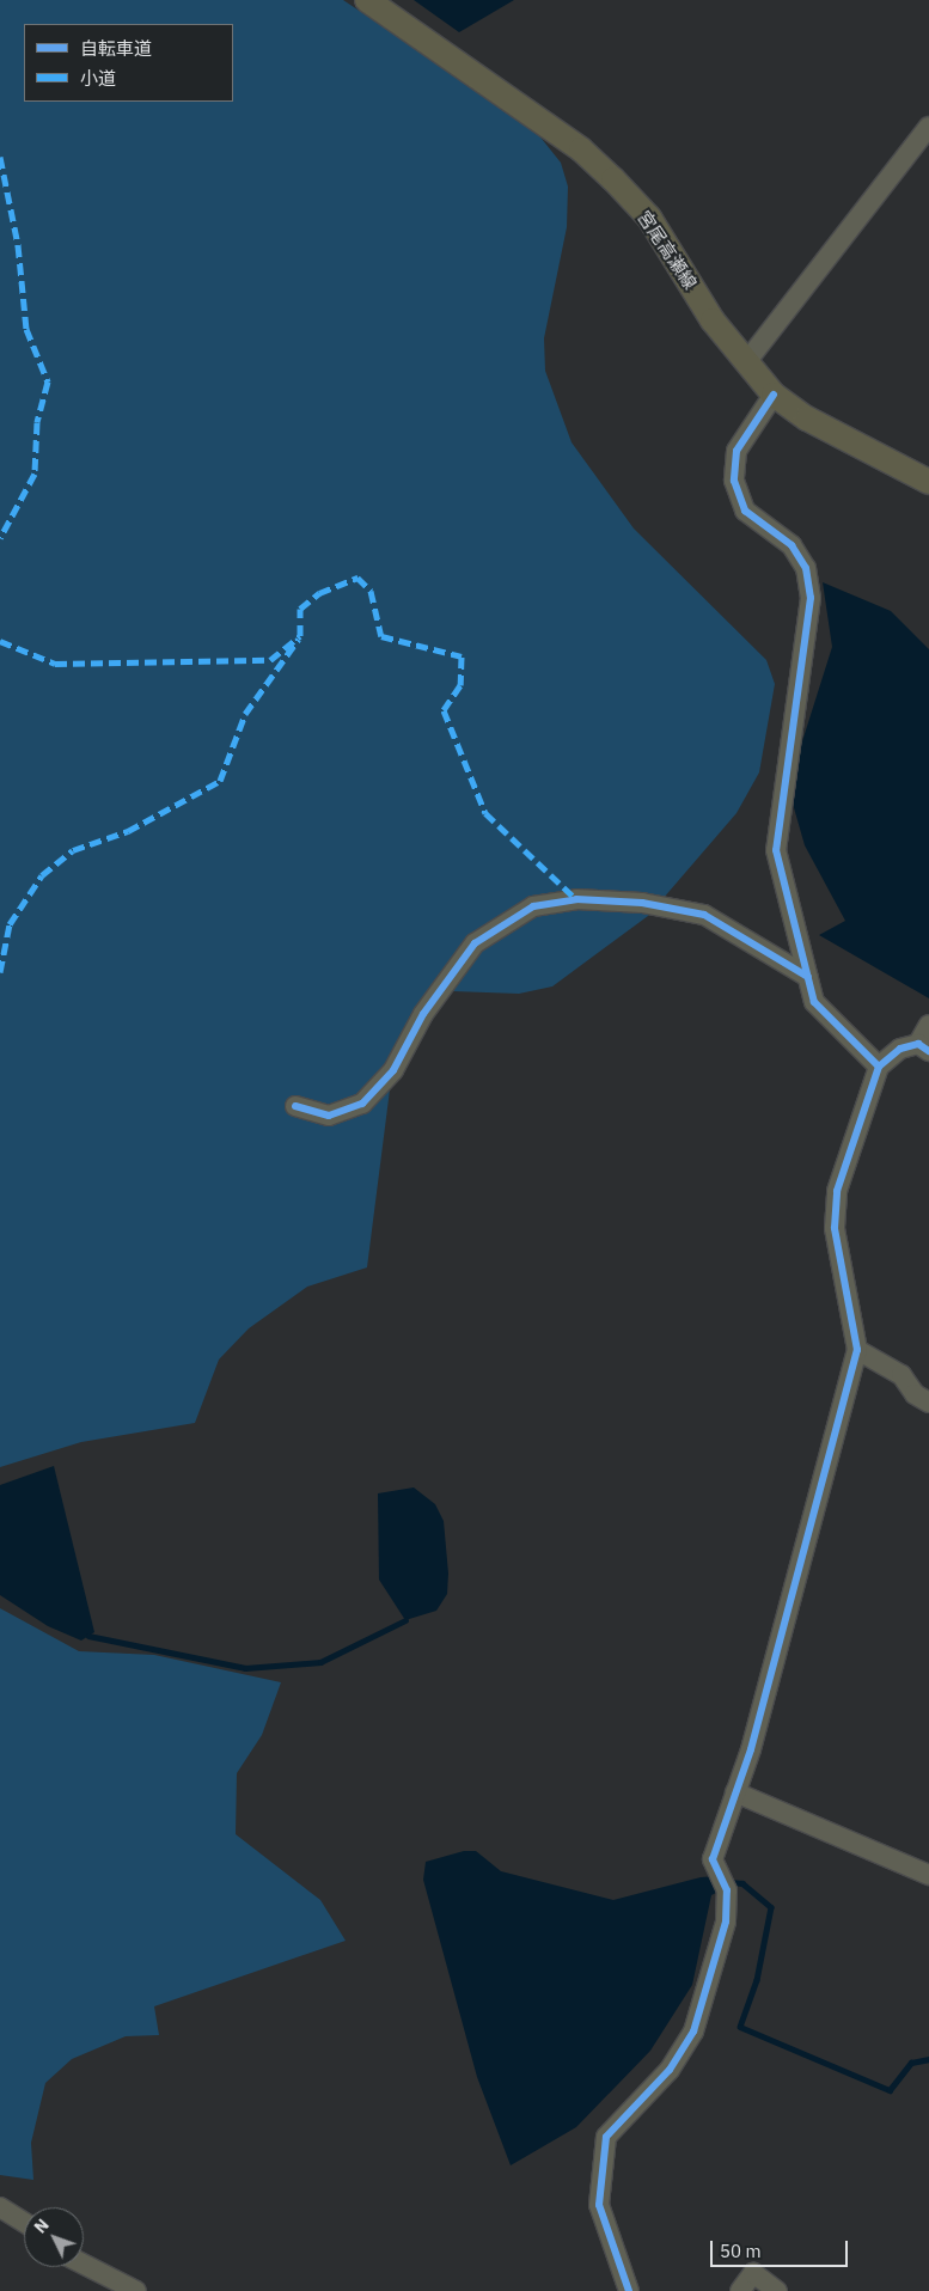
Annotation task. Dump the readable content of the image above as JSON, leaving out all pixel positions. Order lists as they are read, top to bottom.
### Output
{
  "streets": {
    "main road": ["宮尾高瀬線"]
  },
  "legend": ["自転車道", "小道"],
  "scale_bar": "50 m",
  "north": "top left"
}
